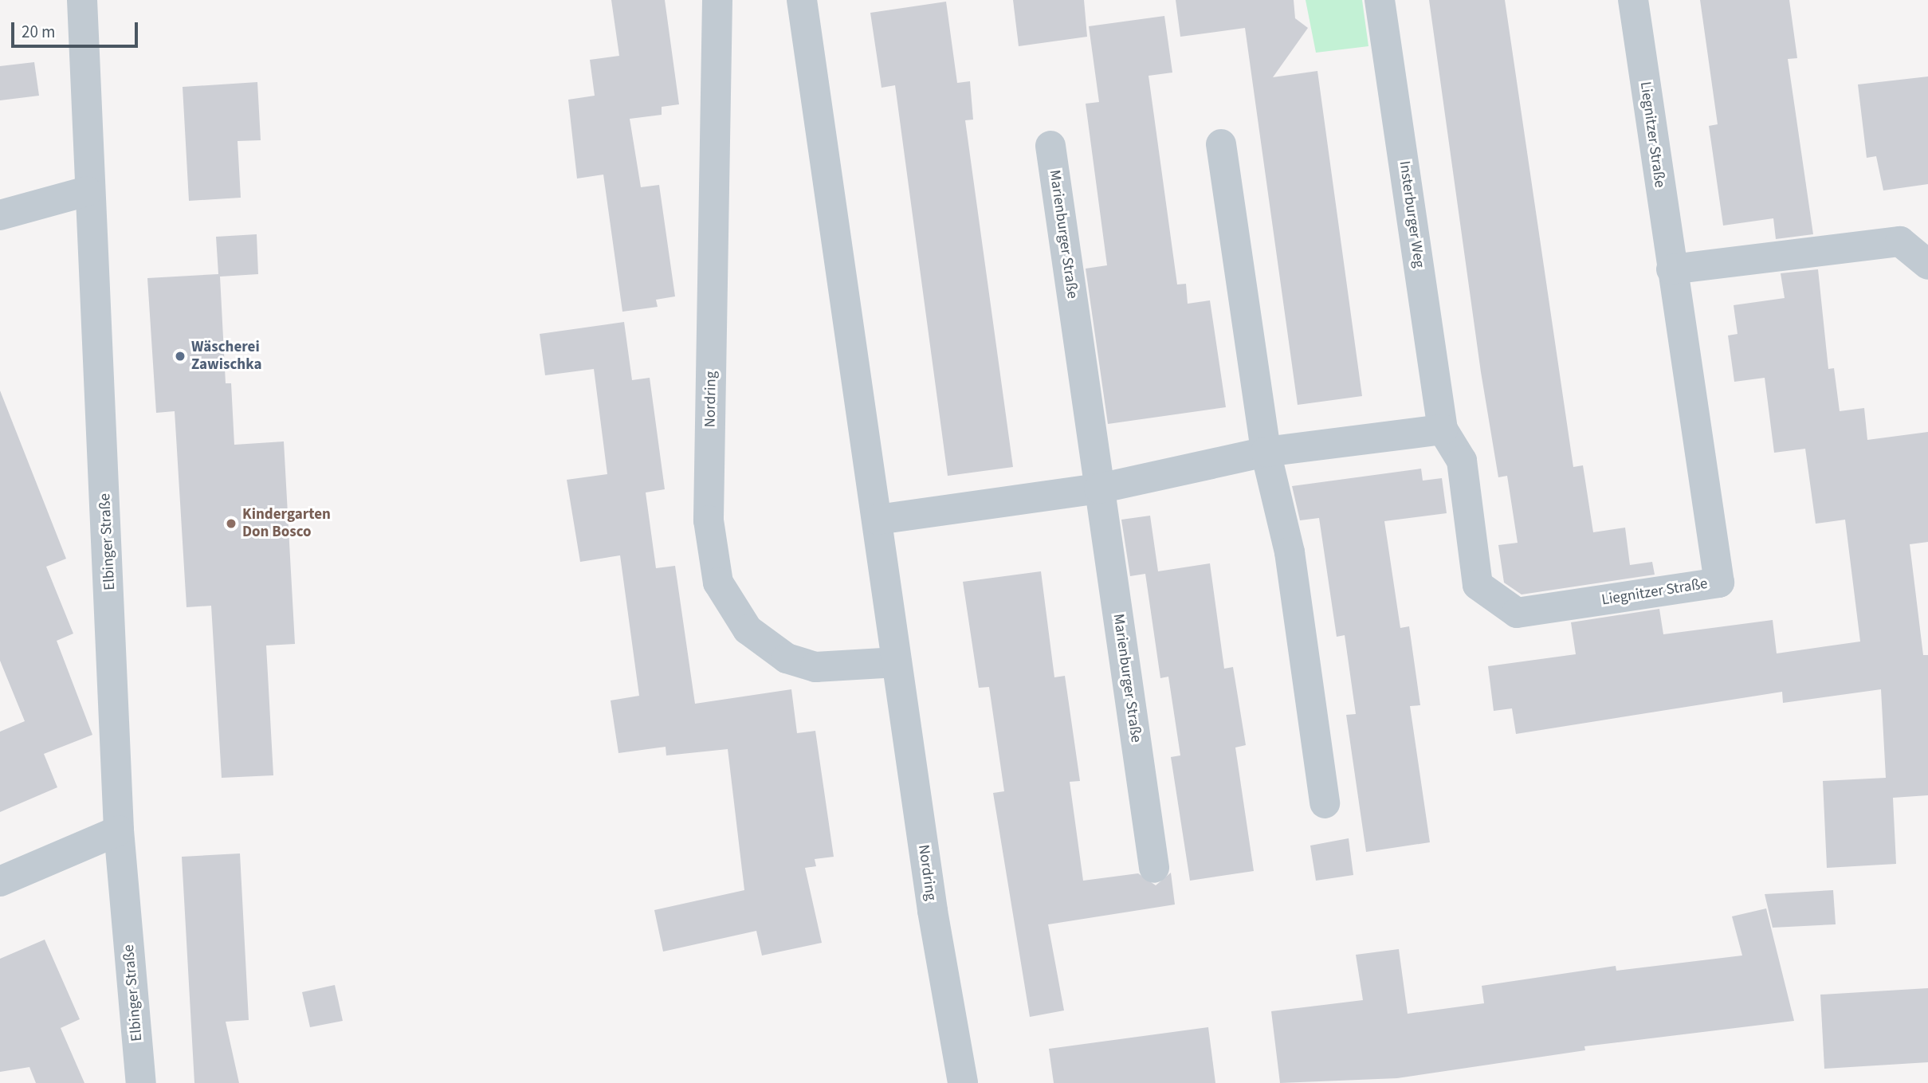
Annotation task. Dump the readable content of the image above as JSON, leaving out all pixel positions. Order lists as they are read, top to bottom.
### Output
{
  "streets": {
    "street": [
      "Liegnitzer Straße",
      "Insterburger Weg",
      "Marienburger Straße",
      "Nordring",
      "Elbinger Straße"
    ]
  },
  "crossings": [
    ["Liegnitzer Straße", "Insterburger Weg"]
  ],
  "places": ["Wäscherei Zawischka", "Kindergarten Don Bosco"],
  "scale_bar": "20 m"
}
